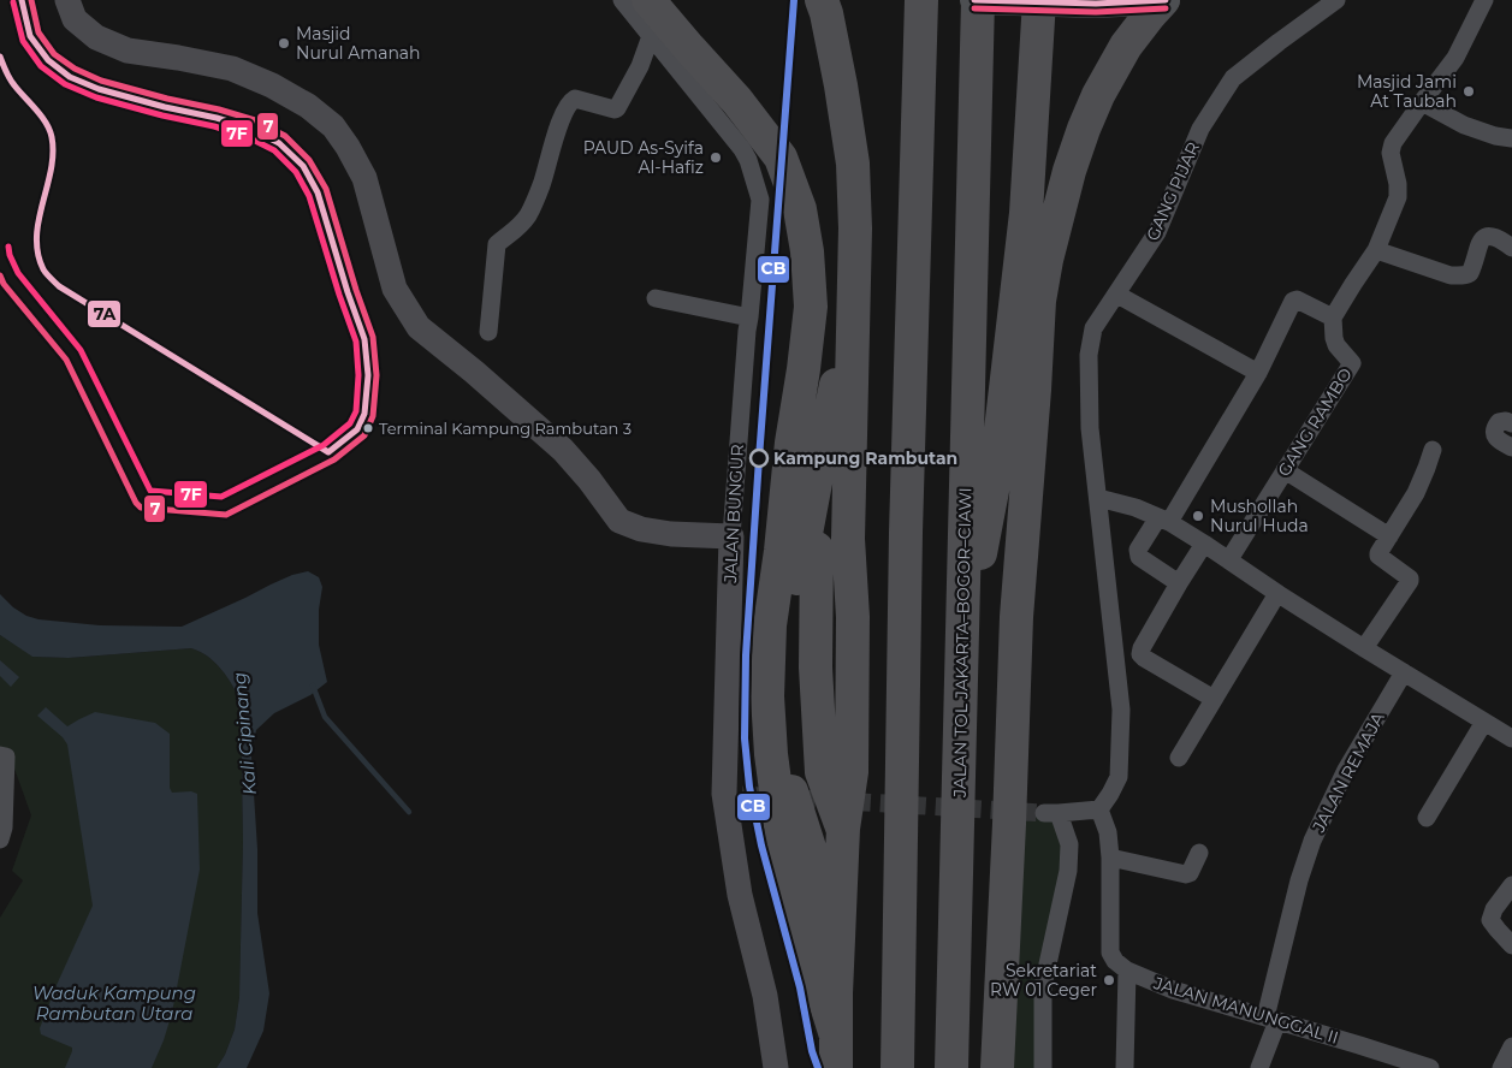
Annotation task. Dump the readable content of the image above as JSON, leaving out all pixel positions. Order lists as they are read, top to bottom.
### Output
{
  "streets": {
    "highway": ["JALAN TOL JAKARTA–BOGOR–CIAWI"],
    "street": [
      "GANG PIJAR",
      "GANG RAMBO",
      "JALAN BUNGUR",
      "JALAN REMAJA",
      "JALAN MANUNGGAL II"
    ]
  },
  "crossings": [
    ["JALAN REMAJA", "JALAN MANUNGGAL II"]
  ],
  "water": ["Kali Cipinang", "Waduk Kampung Rambutan Utara"],
  "places": [
    "Masjid Nurul Amanah",
    "Masjid Jami At Taubah",
    "PAUD As-Syifa Al-Hafiz",
    "Terminal Kampung Rambutan 3",
    "Kampung Rambutan",
    "Mushollah Nurul Huda",
    "Sekretariat RW 01 Ceger"
  ],
  "lines": [
    "transit line CB",
    "transit line 7A",
    "transit line 7",
    "transit line 7F"
  ]
}
